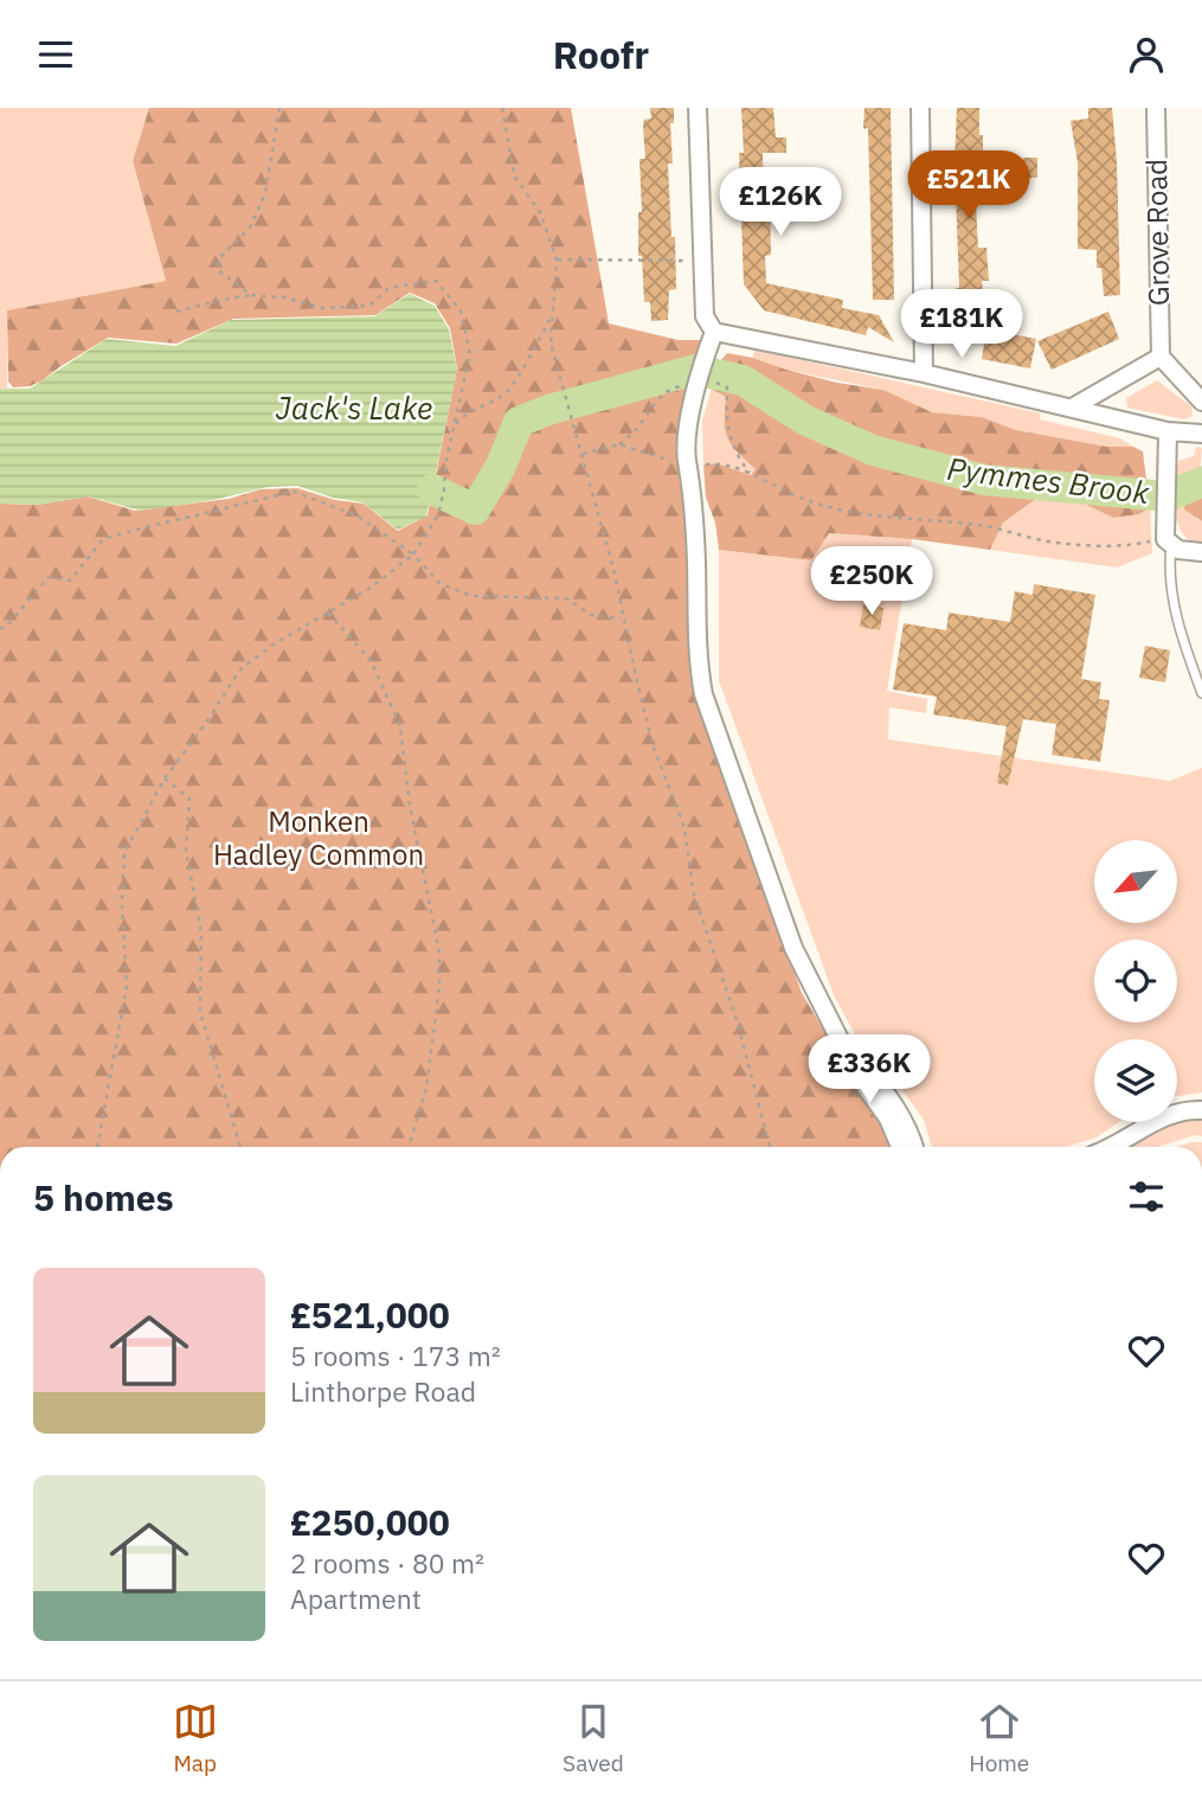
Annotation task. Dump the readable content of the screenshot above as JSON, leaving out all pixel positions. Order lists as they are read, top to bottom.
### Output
{
  "streets": {
    "street": ["Grove Road"]
  },
  "water": ["Jack's Lake", "Pymmes Brook"],
  "parks": ["Monken Hadley Common"],
  "north": "bottom left",
  "page": {
    "header": "Roofr",
    "price": [
      "£521K",
      "£126K",
      "£181K",
      "£250K",
      "£336K"
    ],
    "heading": "5 homes",
    "list": [
      {
        "name": "£521,000",
        "note": "5 rooms · 173 m² · Linthorpe Road"
      },
      {
        "name": "£250,000",
        "note": "2 rooms · 80 m² · Apartment"
      }
    ],
    "tabs": ["Map", "Saved", "Home"]
  }
}
